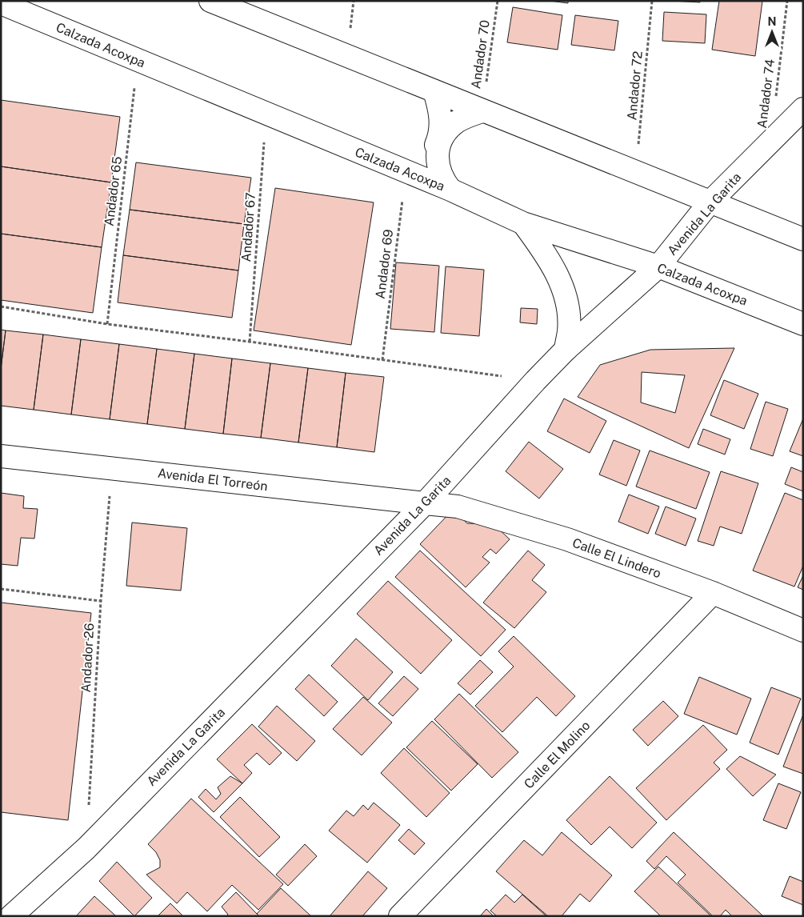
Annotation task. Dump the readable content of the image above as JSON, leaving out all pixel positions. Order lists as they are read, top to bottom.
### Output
{
  "streets": {
    "street": [
      "Calzada Acoxpa",
      "Avenida La Garita",
      "Avenida El Torreón",
      "Calle El Lindero",
      "Calle El Molino"
    ],
    "path": [
      "Andador 70",
      "Andador 72",
      "Andador 74",
      "Andador 65",
      "Andador 67",
      "Andador 69",
      "Andador 26"
    ]
  },
  "crossings": [
    ["Calzada Acoxpa", "Andador 65"],
    ["Calzada Acoxpa", "Avenida La Garita"],
    ["Calzada Acoxpa", "Andador 67"],
    ["Calzada Acoxpa", "Andador 69"],
    ["Andador 74", "Avenida La Garita"],
    ["Avenida La Garita", "Avenida El Torreón"],
    ["Avenida La Garita", "Calle El Lindero"],
    ["Avenida La Garita", "Andador 26"],
    ["Avenida El Torreón", "Calle El Lindero"],
    ["Avenida El Torreón", "Andador 26"],
    ["Calle El Lindero", "Calle El Molino"]
  ],
  "north": "top"
}
